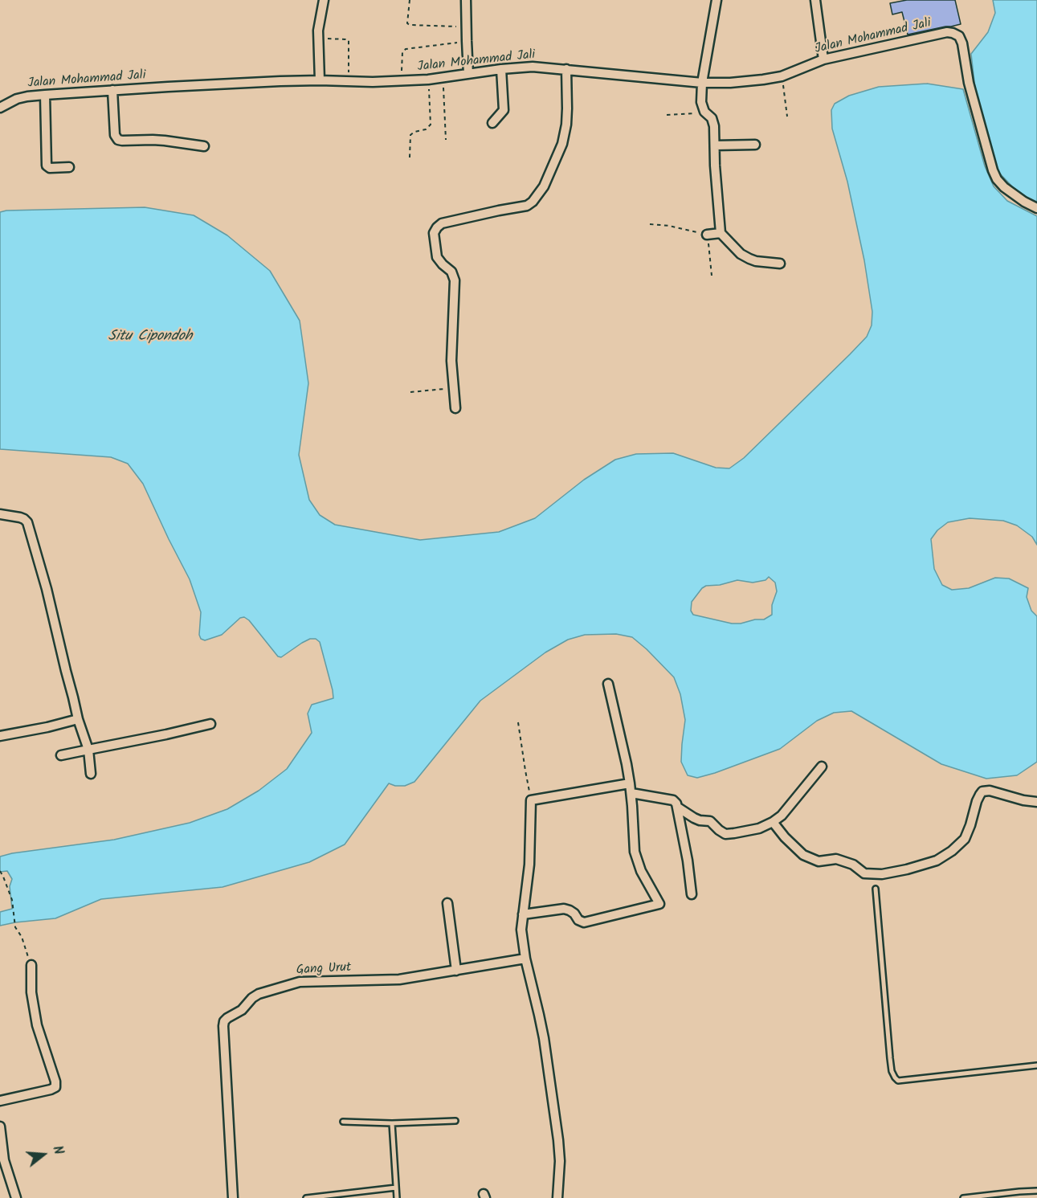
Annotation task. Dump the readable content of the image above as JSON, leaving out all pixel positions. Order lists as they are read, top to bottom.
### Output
{
  "streets": {
    "street": ["Jalan Mohammad Jali", "Gang Urut"]
  },
  "water": ["Situ Cipondoh"],
  "north": "right"
}
